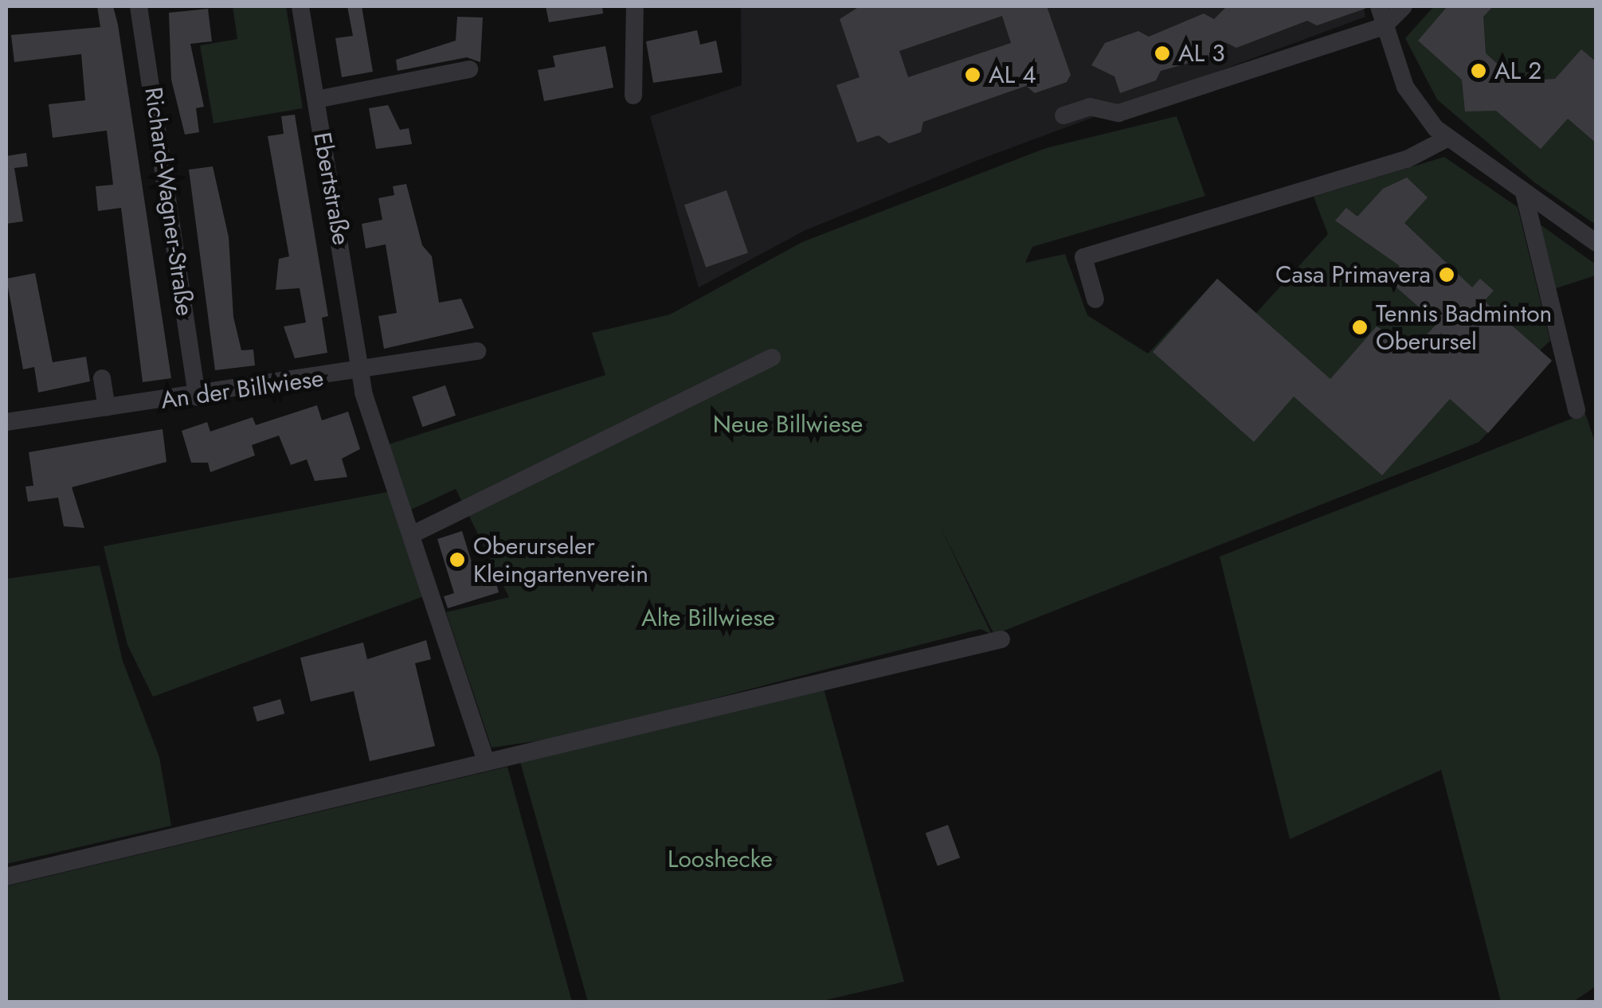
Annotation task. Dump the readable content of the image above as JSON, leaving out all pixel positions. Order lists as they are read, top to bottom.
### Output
{
  "streets": {
    "street": ["Ebertstraße", "Richard-Wagner-Straße", "An der Billwiese"]
  },
  "crossings": [
    ["Ebertstraße", "An der Billwiese"],
    ["Richard-Wagner-Straße", "An der Billwiese"]
  ],
  "parks": ["Neue Billwiese", "Alte Billwiese", "Looshecke"],
  "places": [
    "AL 3",
    "AL 2",
    "AL 4",
    "Casa Primavera",
    "Tennis Badminton Oberursel",
    "Oberurseler Kleingartenverein"
  ]
}
